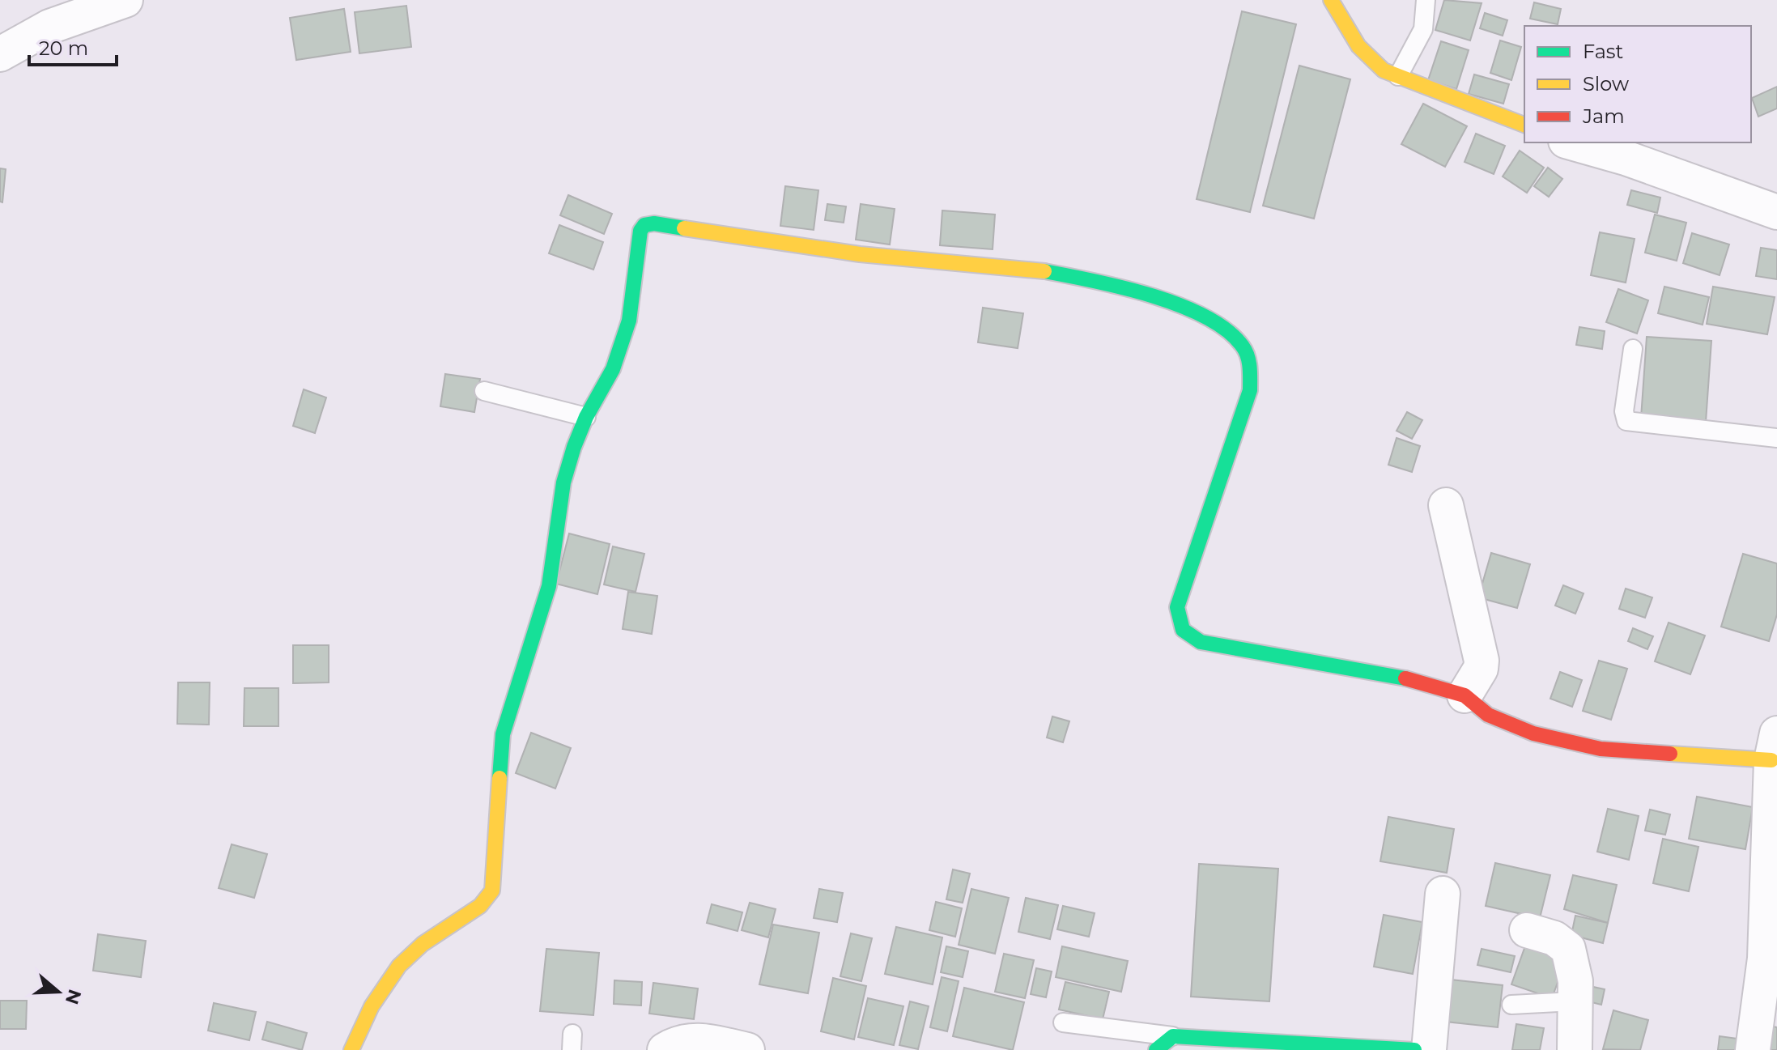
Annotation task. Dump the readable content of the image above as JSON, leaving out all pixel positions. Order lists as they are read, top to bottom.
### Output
{
  "legend": ["Fast", "Slow", "Jam"],
  "scale_bar": "20 m",
  "north": "right"
}
